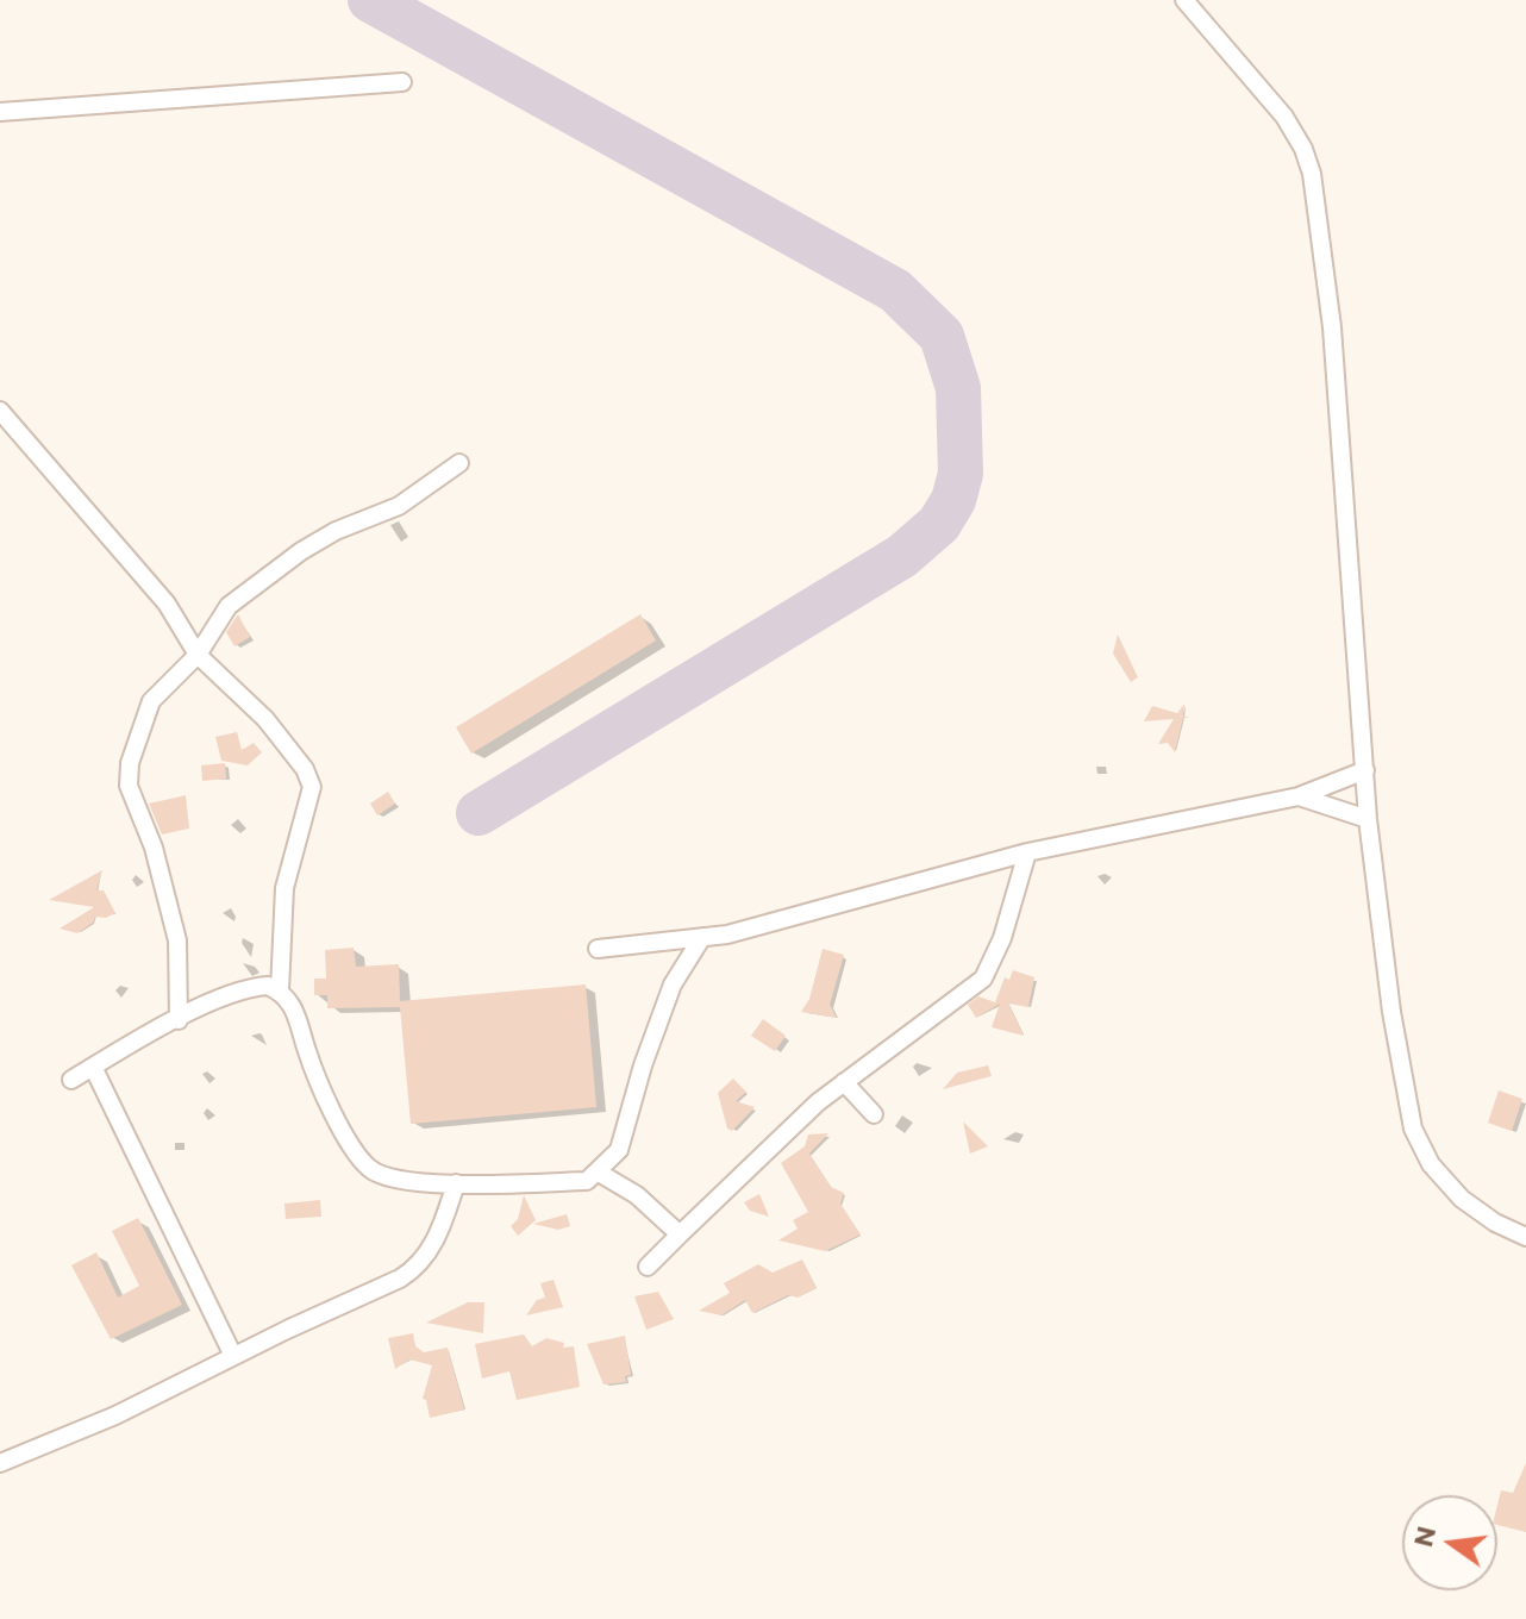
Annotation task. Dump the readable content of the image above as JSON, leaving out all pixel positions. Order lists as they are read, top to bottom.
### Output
{
  "north": "left"
}
